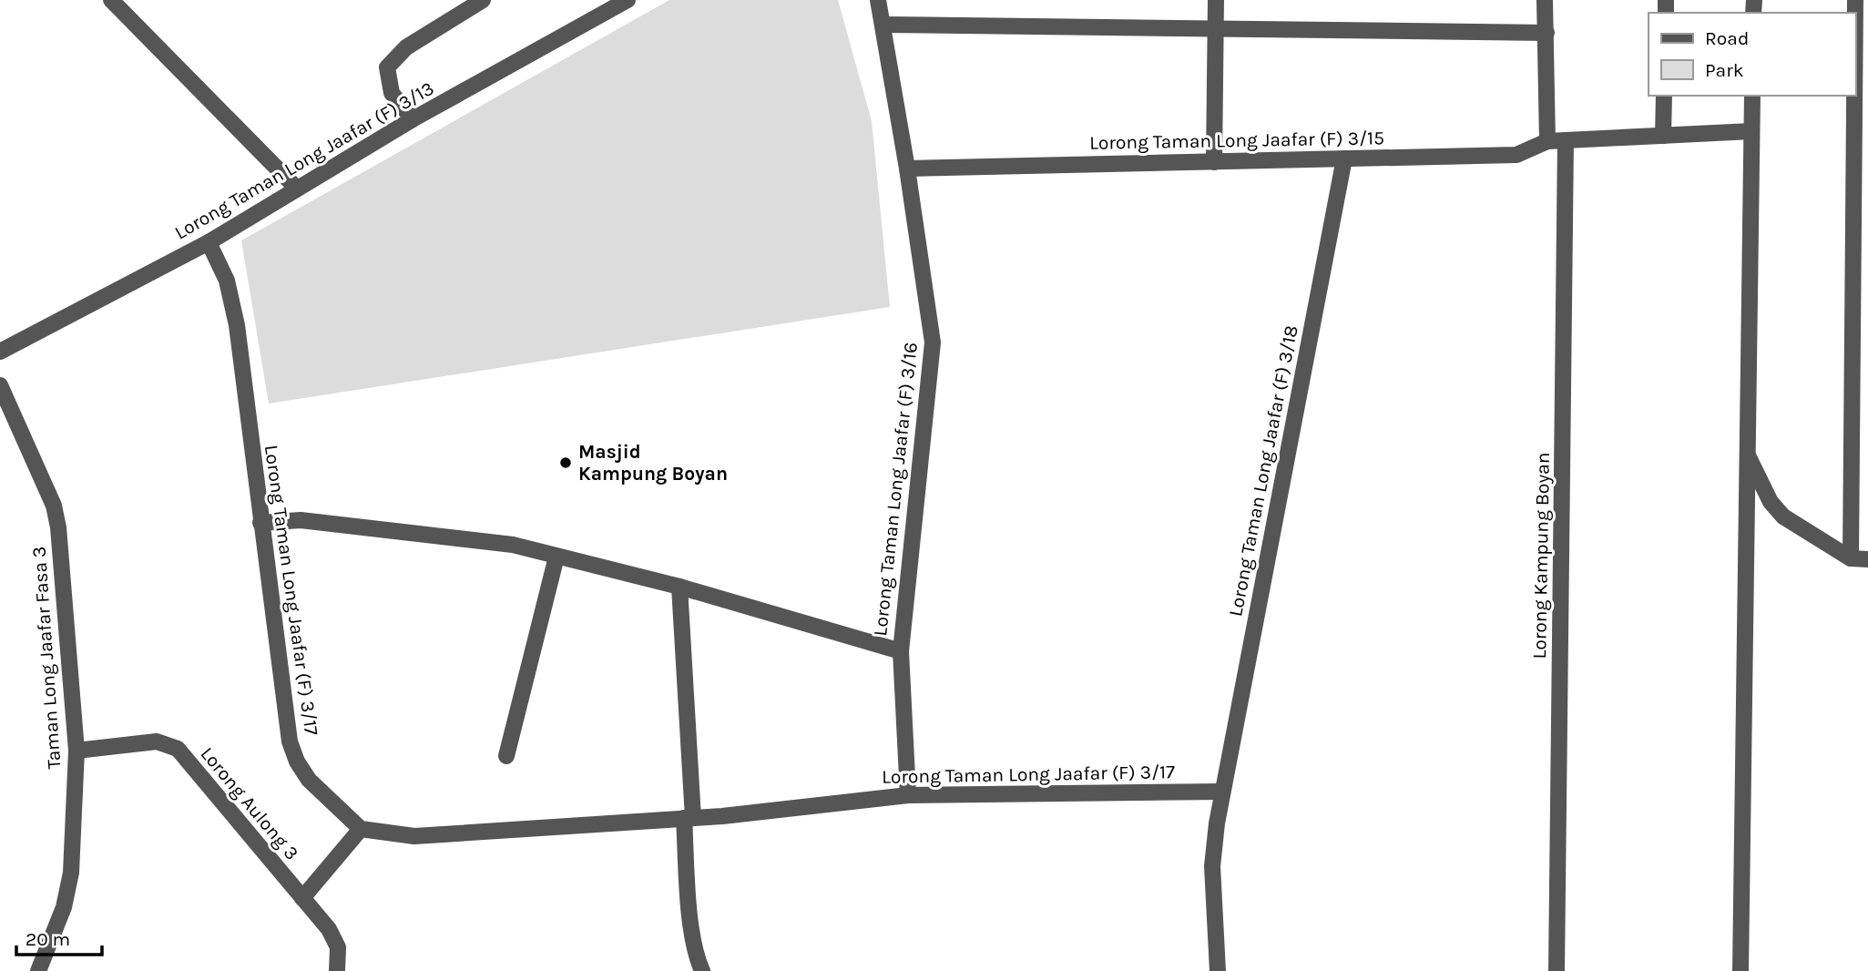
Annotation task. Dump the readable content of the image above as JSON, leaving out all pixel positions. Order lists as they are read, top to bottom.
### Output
{
  "streets": {
    "street": [
      "Lorong Taman Long Jaafar (F) 3/15",
      "Lorong Taman Long Jaafar (F) 3/13",
      "Lorong Taman Long Jaafar (F) 3/18",
      "Lorong Taman Long Jaafar (F) 3/16",
      "Lorong Kampung Boyan",
      "Lorong Taman Long Jaafar (F) 3/17",
      "Taman Long Jaafar Fasa 3",
      "Lorong Aulong 3"
    ]
  },
  "crossings": [
    ["Lorong Taman Long Jaafar (F) 3/15", "Lorong Taman Long Jaafar (F) 3/18"],
    ["Lorong Taman Long Jaafar (F) 3/15", "Lorong Taman Long Jaafar (F) 3/16"],
    ["Lorong Taman Long Jaafar (F) 3/15", "Lorong Kampung Boyan"],
    ["Lorong Taman Long Jaafar (F) 3/13", "Lorong Taman Long Jaafar (F) 3/17"],
    ["Lorong Taman Long Jaafar (F) 3/18", "Lorong Taman Long Jaafar (F) 3/17"],
    ["Lorong Taman Long Jaafar (F) 3/16", "Lorong Taman Long Jaafar (F) 3/17"],
    ["Taman Long Jaafar Fasa 3", "Lorong Aulong 3"]
  ],
  "places": ["Masjid Kampung Boyan"],
  "legend": ["Road", "Park"],
  "scale_bar": "20 m"
}
